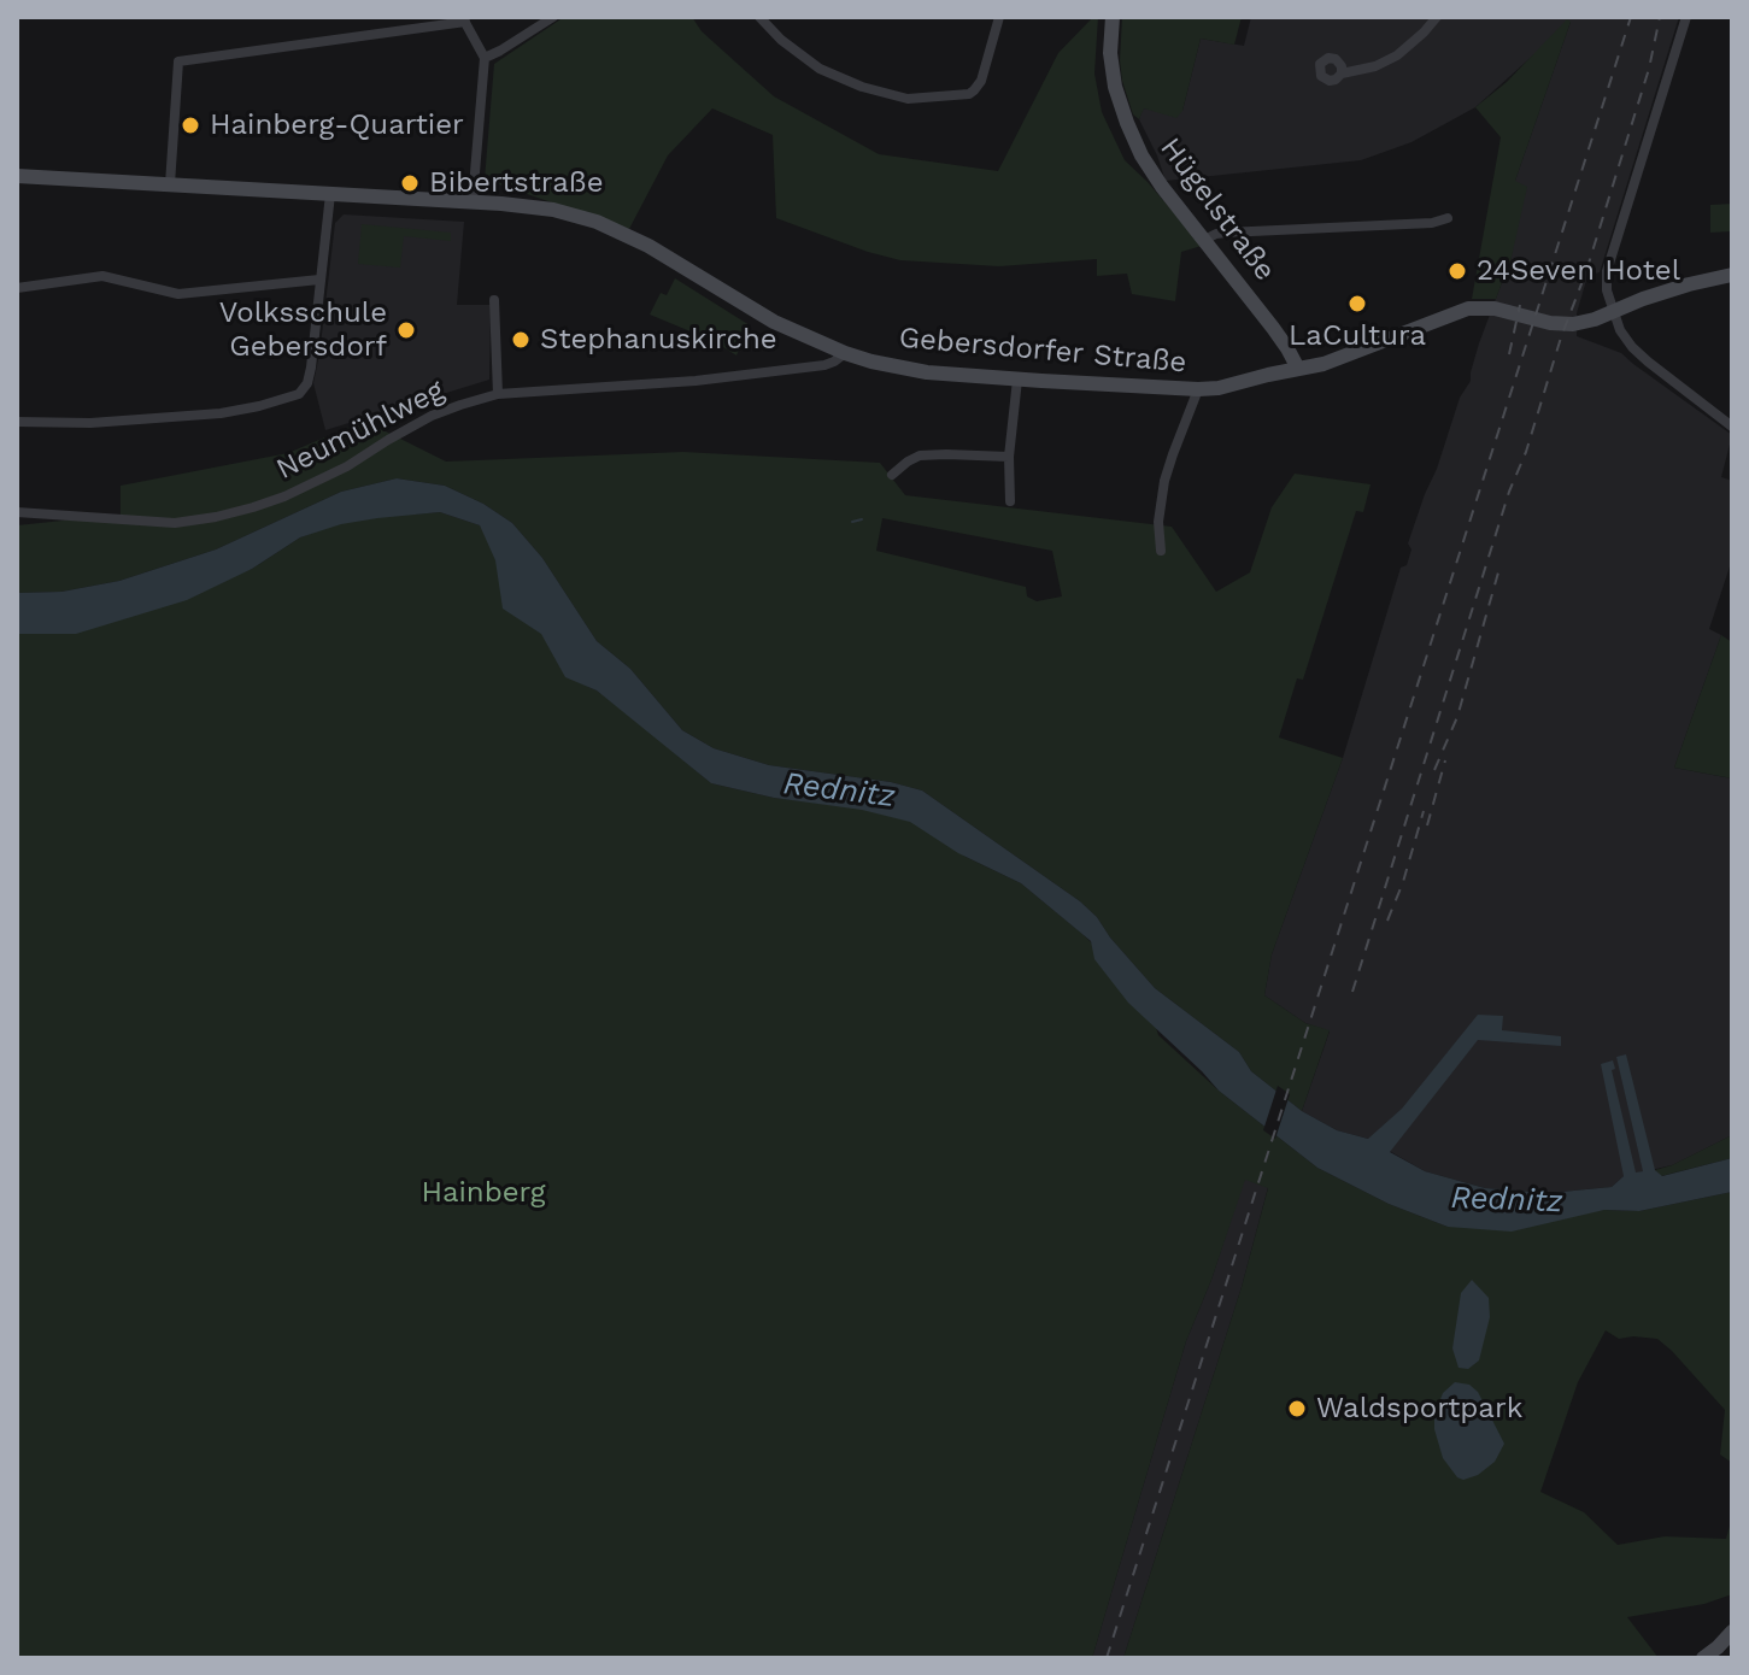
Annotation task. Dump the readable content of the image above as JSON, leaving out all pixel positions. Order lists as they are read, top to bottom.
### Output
{
  "streets": {
    "main road": ["Hügelstraße", "Gebersdorfer Straße"],
    "street": ["Neumühlweg"]
  },
  "crossings": [
    ["Hügelstraße", "Gebersdorfer Straße"],
    ["Gebersdorfer Straße", "Neumühlweg"]
  ],
  "water": ["Rednitz"],
  "parks": ["Hainberg"],
  "places": [
    "Hainberg-Quartier",
    "Bibertstraße",
    "24Seven Hotel",
    "LaCultura",
    "Volksschule Gebersdorf",
    "Stephanuskirche",
    "Waldsportpark"
  ]
}
